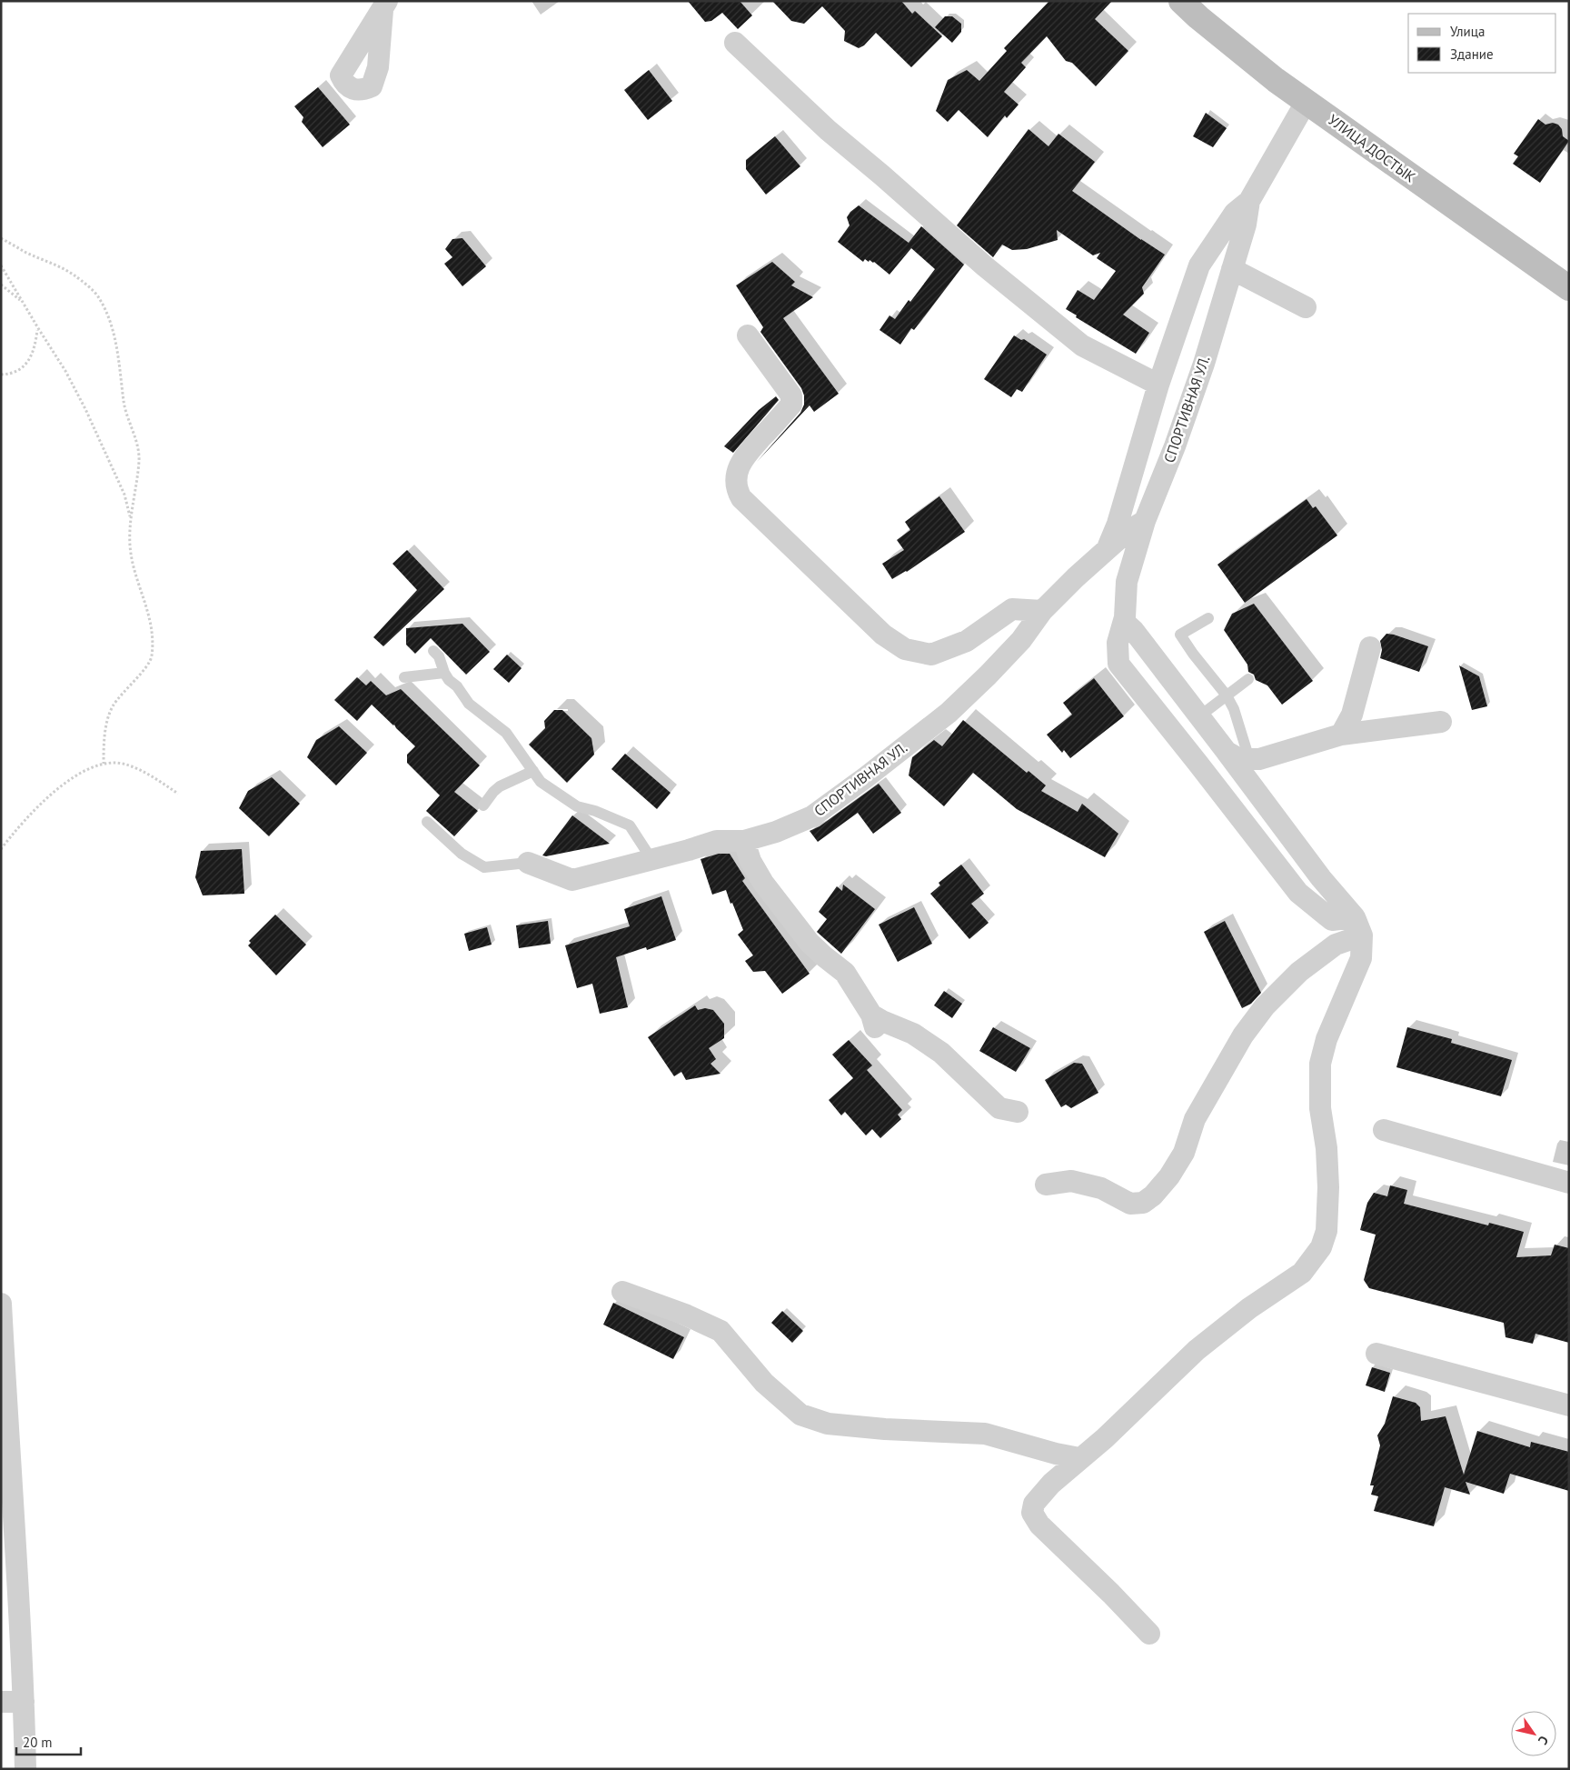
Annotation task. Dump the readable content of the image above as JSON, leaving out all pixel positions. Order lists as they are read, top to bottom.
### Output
{
  "streets": {
    "main road": ["УЛИЦА ДОСТЫК"],
    "street": ["СПОРТИВНАЯ УЛ."]
  },
  "crossings": [
    ["УЛИЦА ДОСТЫК", "СПОРТИВНАЯ УЛ."]
  ],
  "legend": ["Улица", "Здание"],
  "scale_bar": "20 m",
  "north": "bottom right"
}
